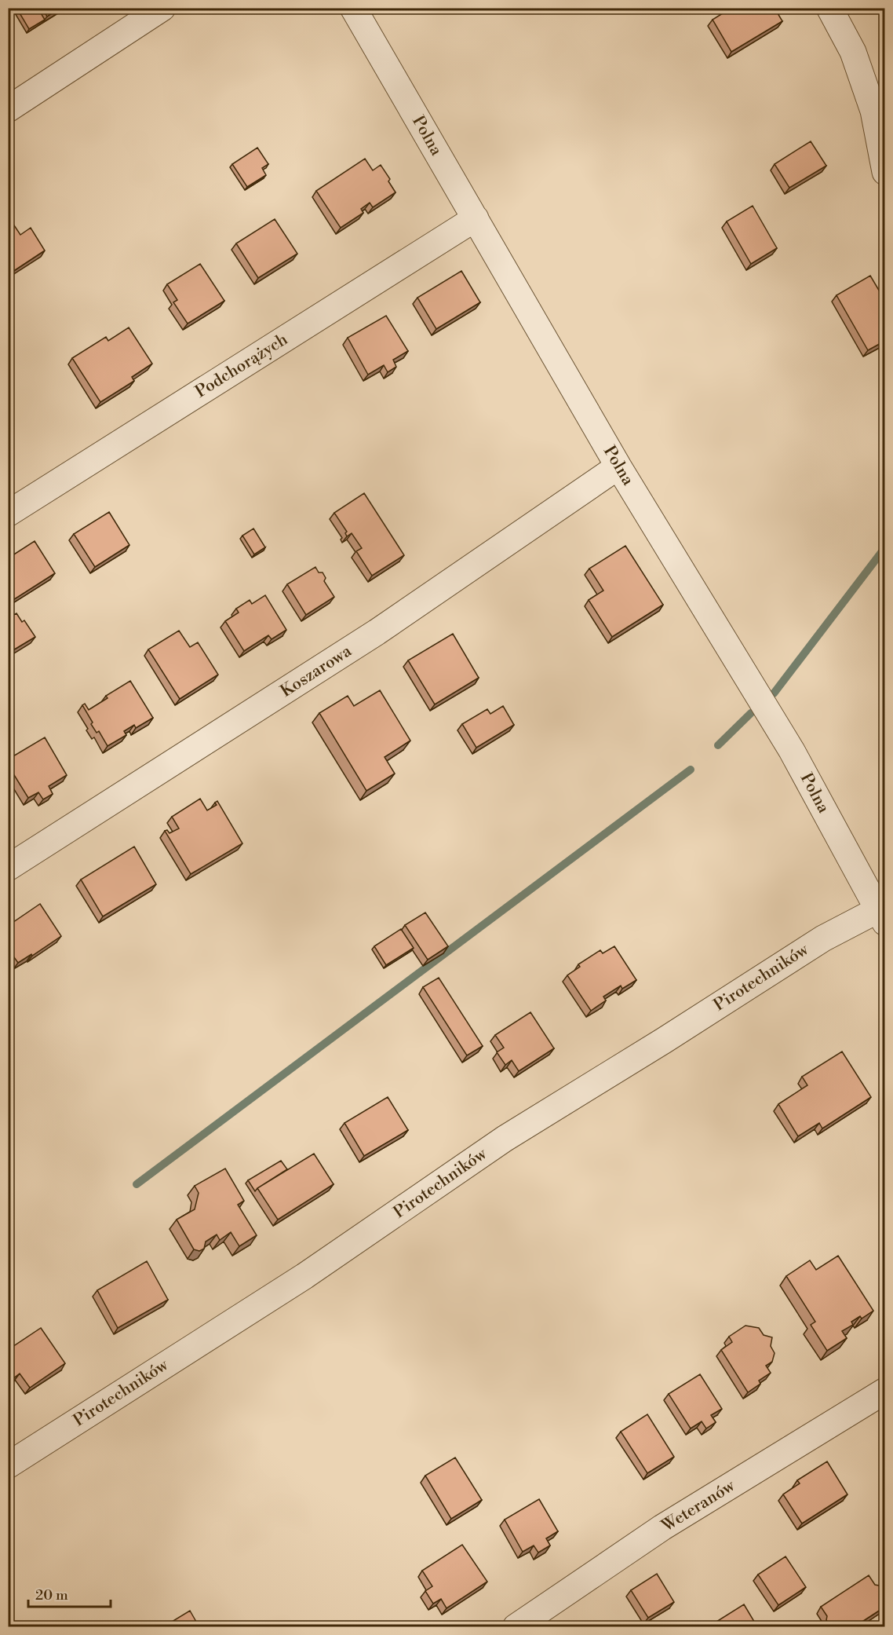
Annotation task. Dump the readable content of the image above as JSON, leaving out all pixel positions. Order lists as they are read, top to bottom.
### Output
{
  "streets": {
    "street": [
      "Polna",
      "Podchorążych",
      "Koszarowa",
      "Pirotechników",
      "Weteranów"
    ]
  },
  "crossings": [
    ["Polna", "Podchorążych"],
    ["Polna", "Koszarowa"],
    ["Polna", "Pirotechników"]
  ],
  "scale_bar": "20 m"
}
